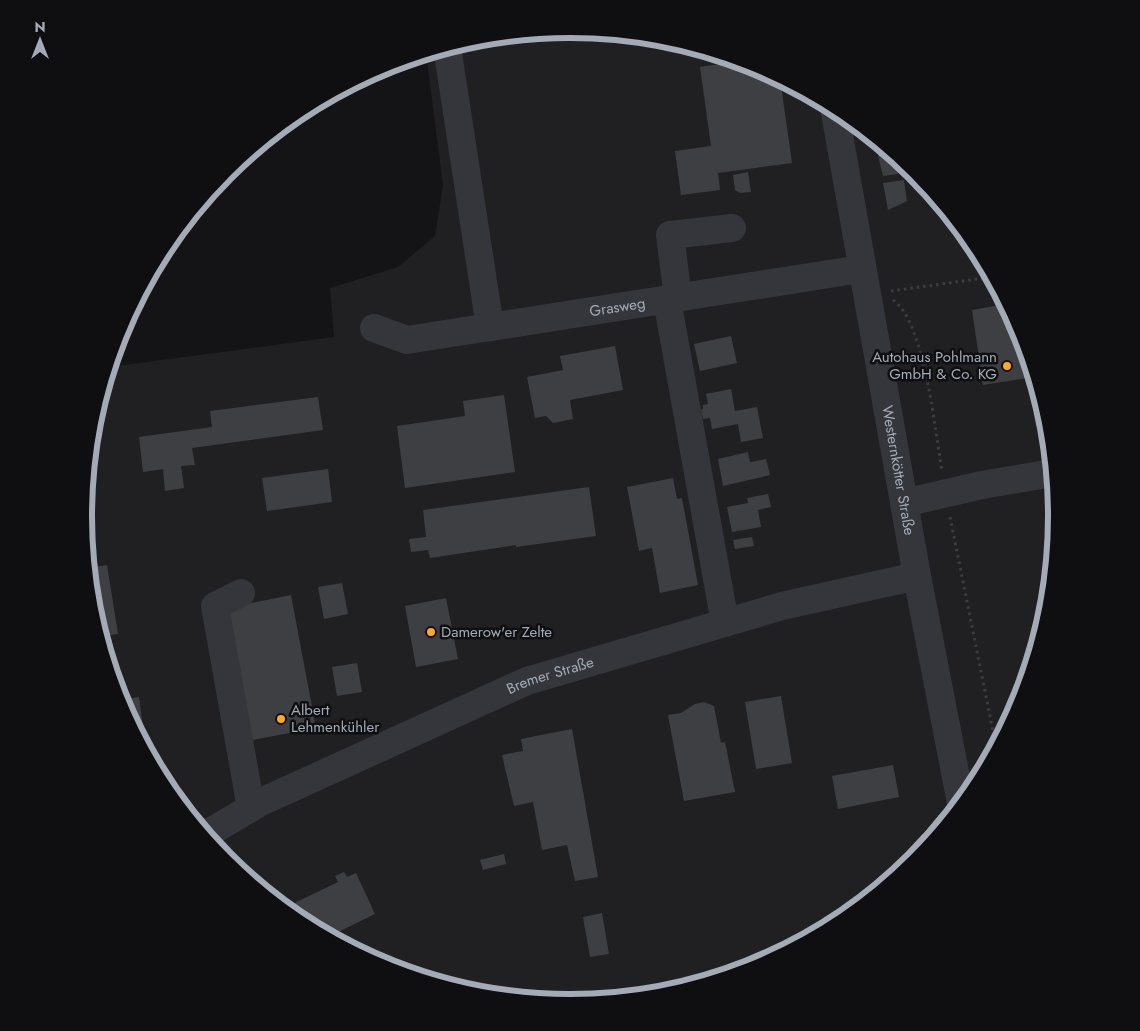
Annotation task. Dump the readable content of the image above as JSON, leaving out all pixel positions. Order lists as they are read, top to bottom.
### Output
{
  "streets": {
    "street": ["Grasweg", "Westernkötter Straße", "Bremer Straße"]
  },
  "crossings": [
    ["Grasweg", "Westernkötter Straße"],
    ["Westernkötter Straße", "Bremer Straße"]
  ],
  "places": ["Autohaus Pohlmann GmbH & Co. KG", "Damerow'er Zelte", "Albert Lehmenkühler"],
  "north": "top"
}
